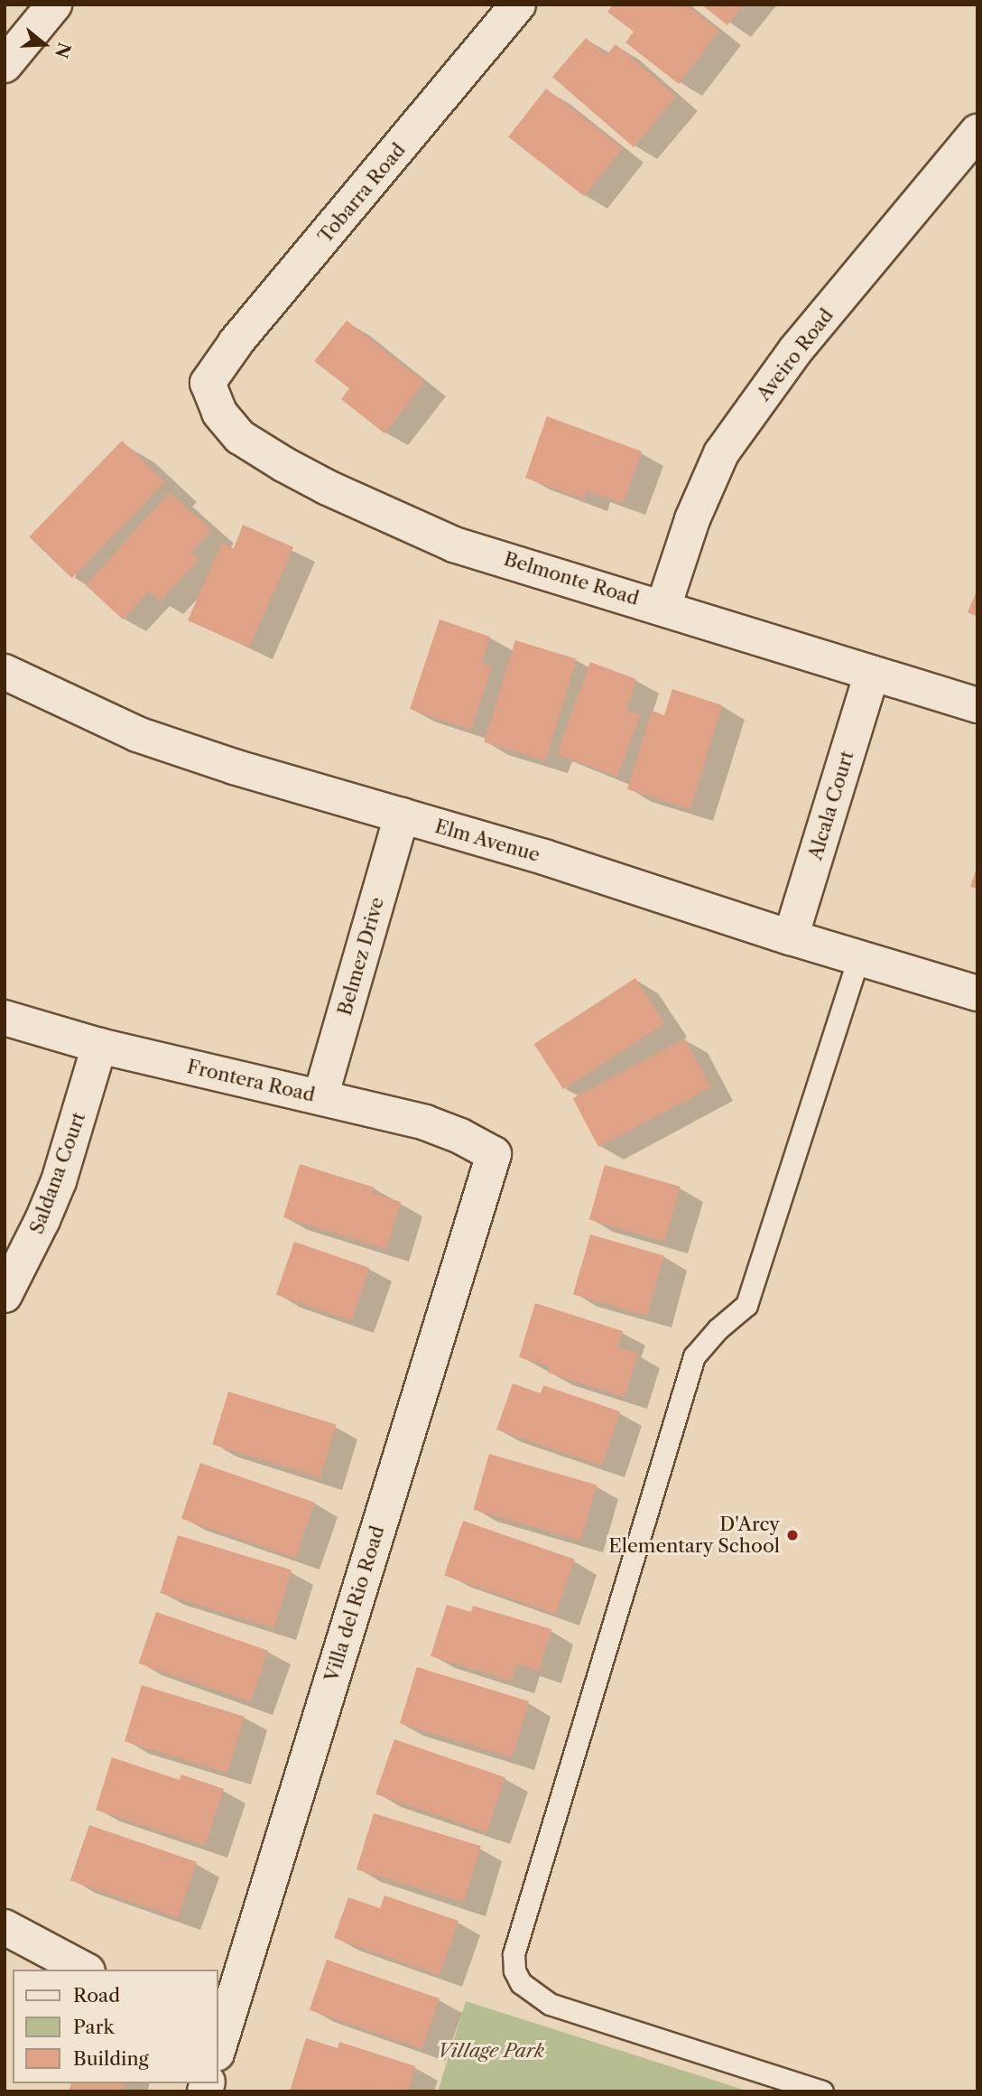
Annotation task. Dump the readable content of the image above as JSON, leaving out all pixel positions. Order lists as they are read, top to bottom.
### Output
{
  "streets": {
    "street": [
      "Tobarra Road",
      "Aveiro Road",
      "Belmonte Road",
      "Alcala Court",
      "Elm Avenue",
      "Belmez Drive",
      "Frontera Road",
      "Saldana Court",
      "Villa del Rio Road"
    ]
  },
  "crossings": [
    ["Tobarra Road", "Belmonte Road"],
    ["Aveiro Road", "Belmonte Road"],
    ["Belmonte Road", "Alcala Court"],
    ["Alcala Court", "Elm Avenue"],
    ["Elm Avenue", "Belmez Drive"],
    ["Belmez Drive", "Frontera Road"],
    ["Frontera Road", "Saldana Court"],
    ["Frontera Road", "Villa del Rio Road"]
  ],
  "parks": ["Village Park"],
  "places": ["D'Arcy Elementary School"],
  "legend": ["Road", "Park", "Building"],
  "north": "right"
}
